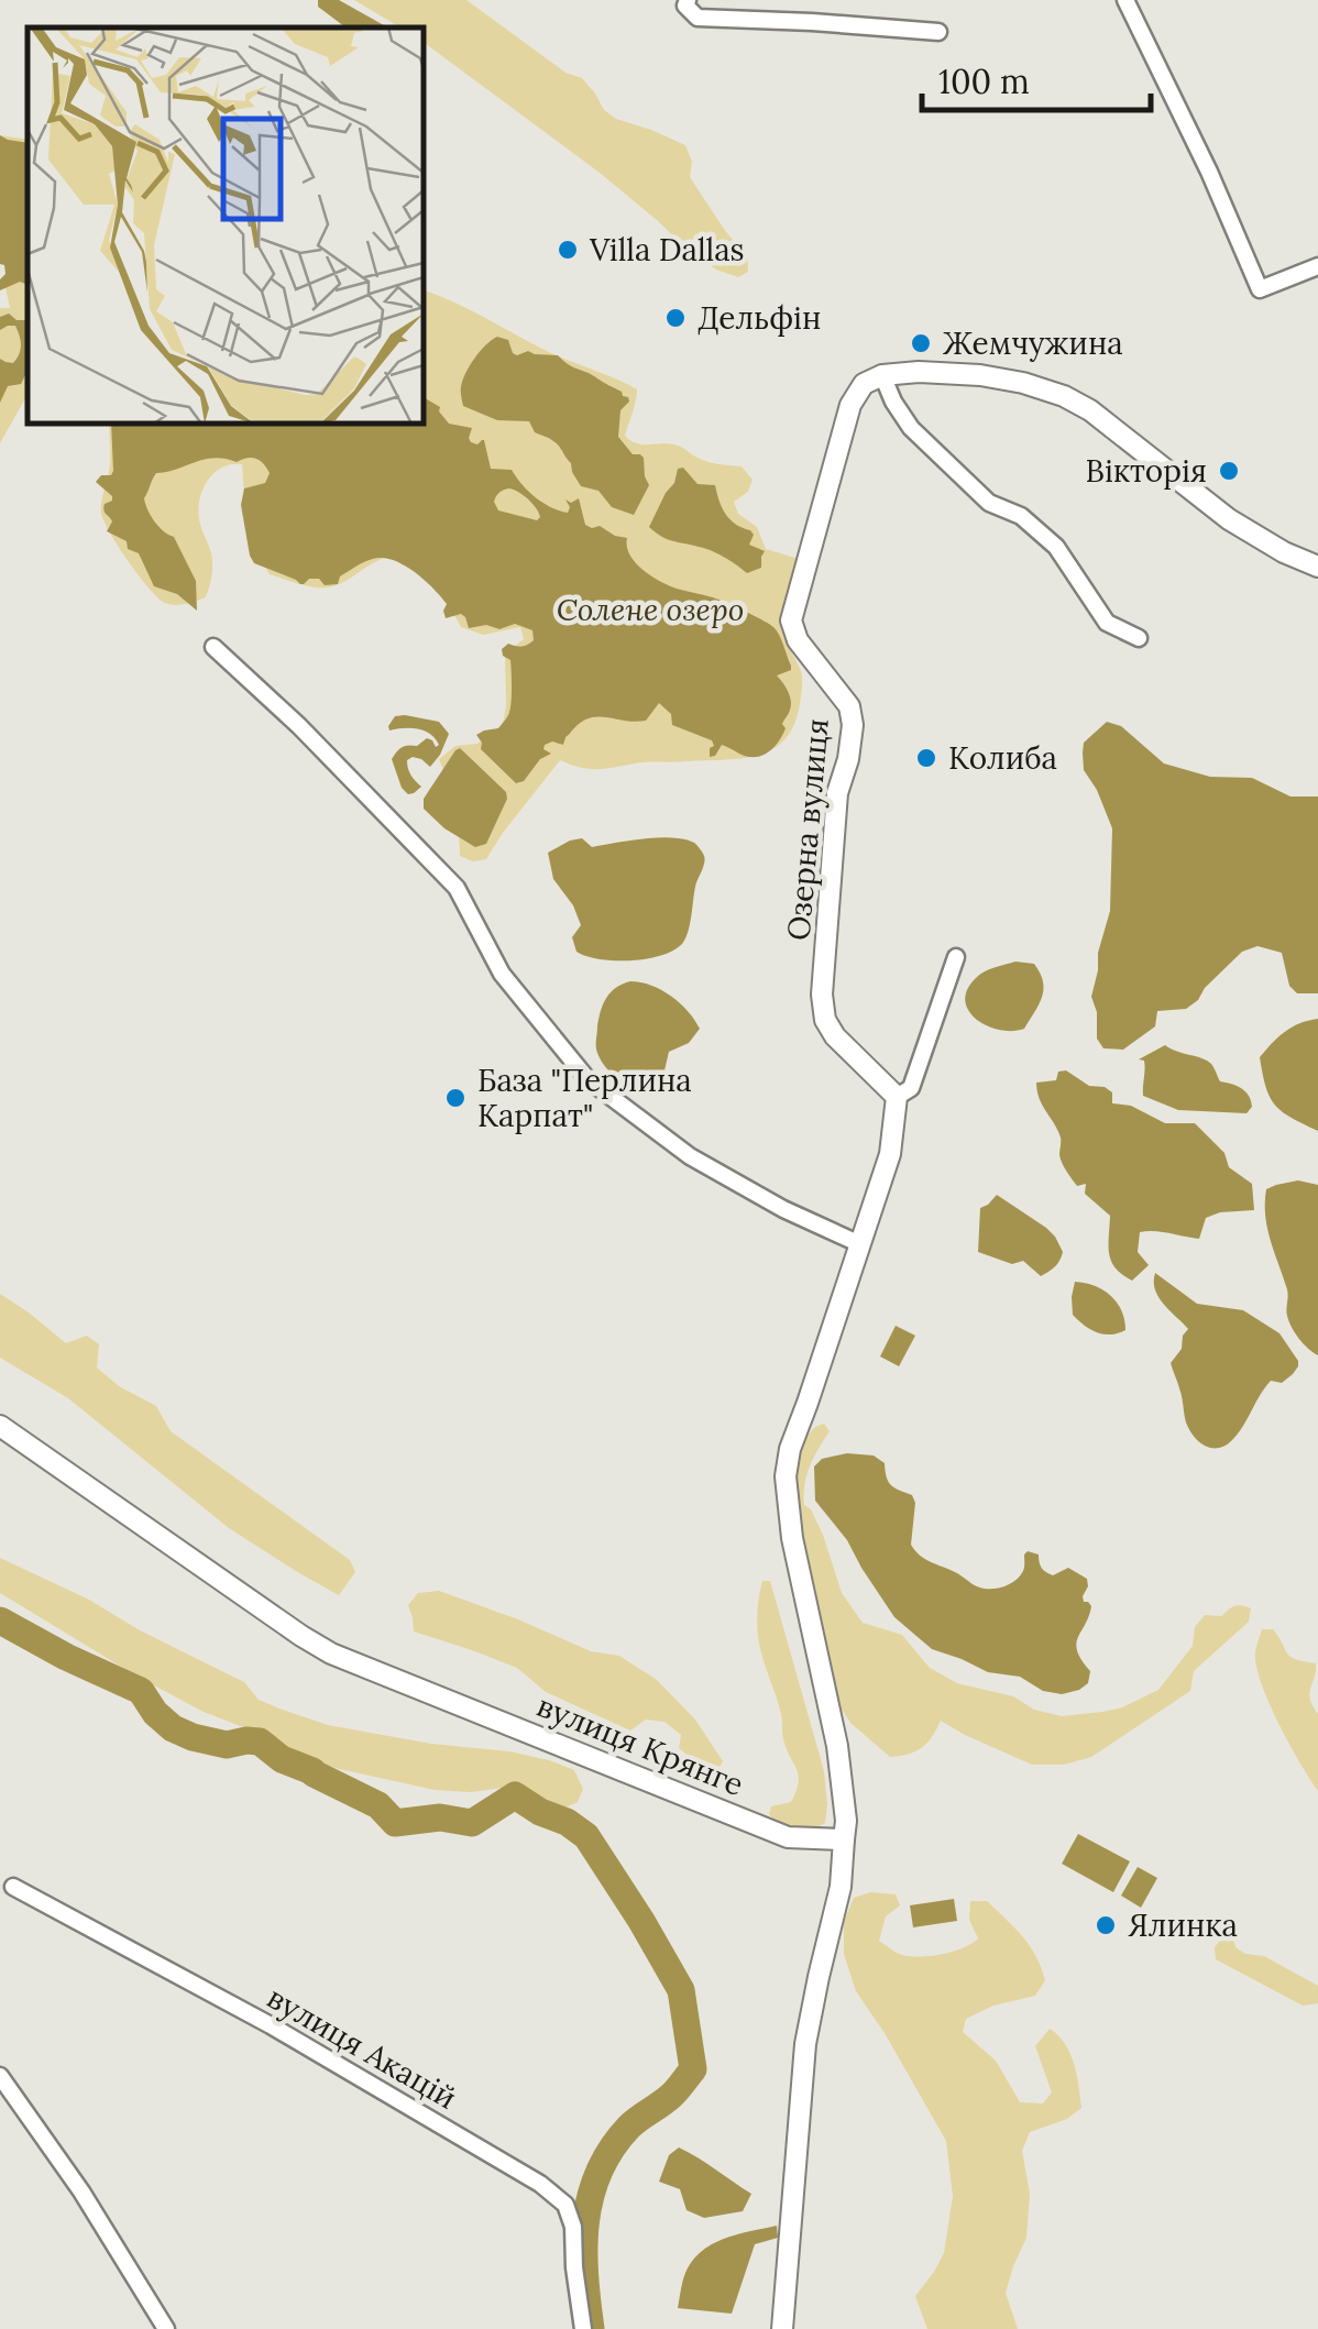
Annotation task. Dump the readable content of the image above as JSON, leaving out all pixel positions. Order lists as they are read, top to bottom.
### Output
{
  "streets": {
    "street": ["Озерна вулиця", "вулиця Крянге", "вулиця Акацій"]
  },
  "parks": ["Солене озеро"],
  "places": [
    "Villa Dallas",
    "Дельфін",
    "Жемчужина",
    "Вікторія",
    "Колиба",
    "База \"Перлина Карпат\"",
    "Ялинка"
  ],
  "scale_bar": "100 m"
}
